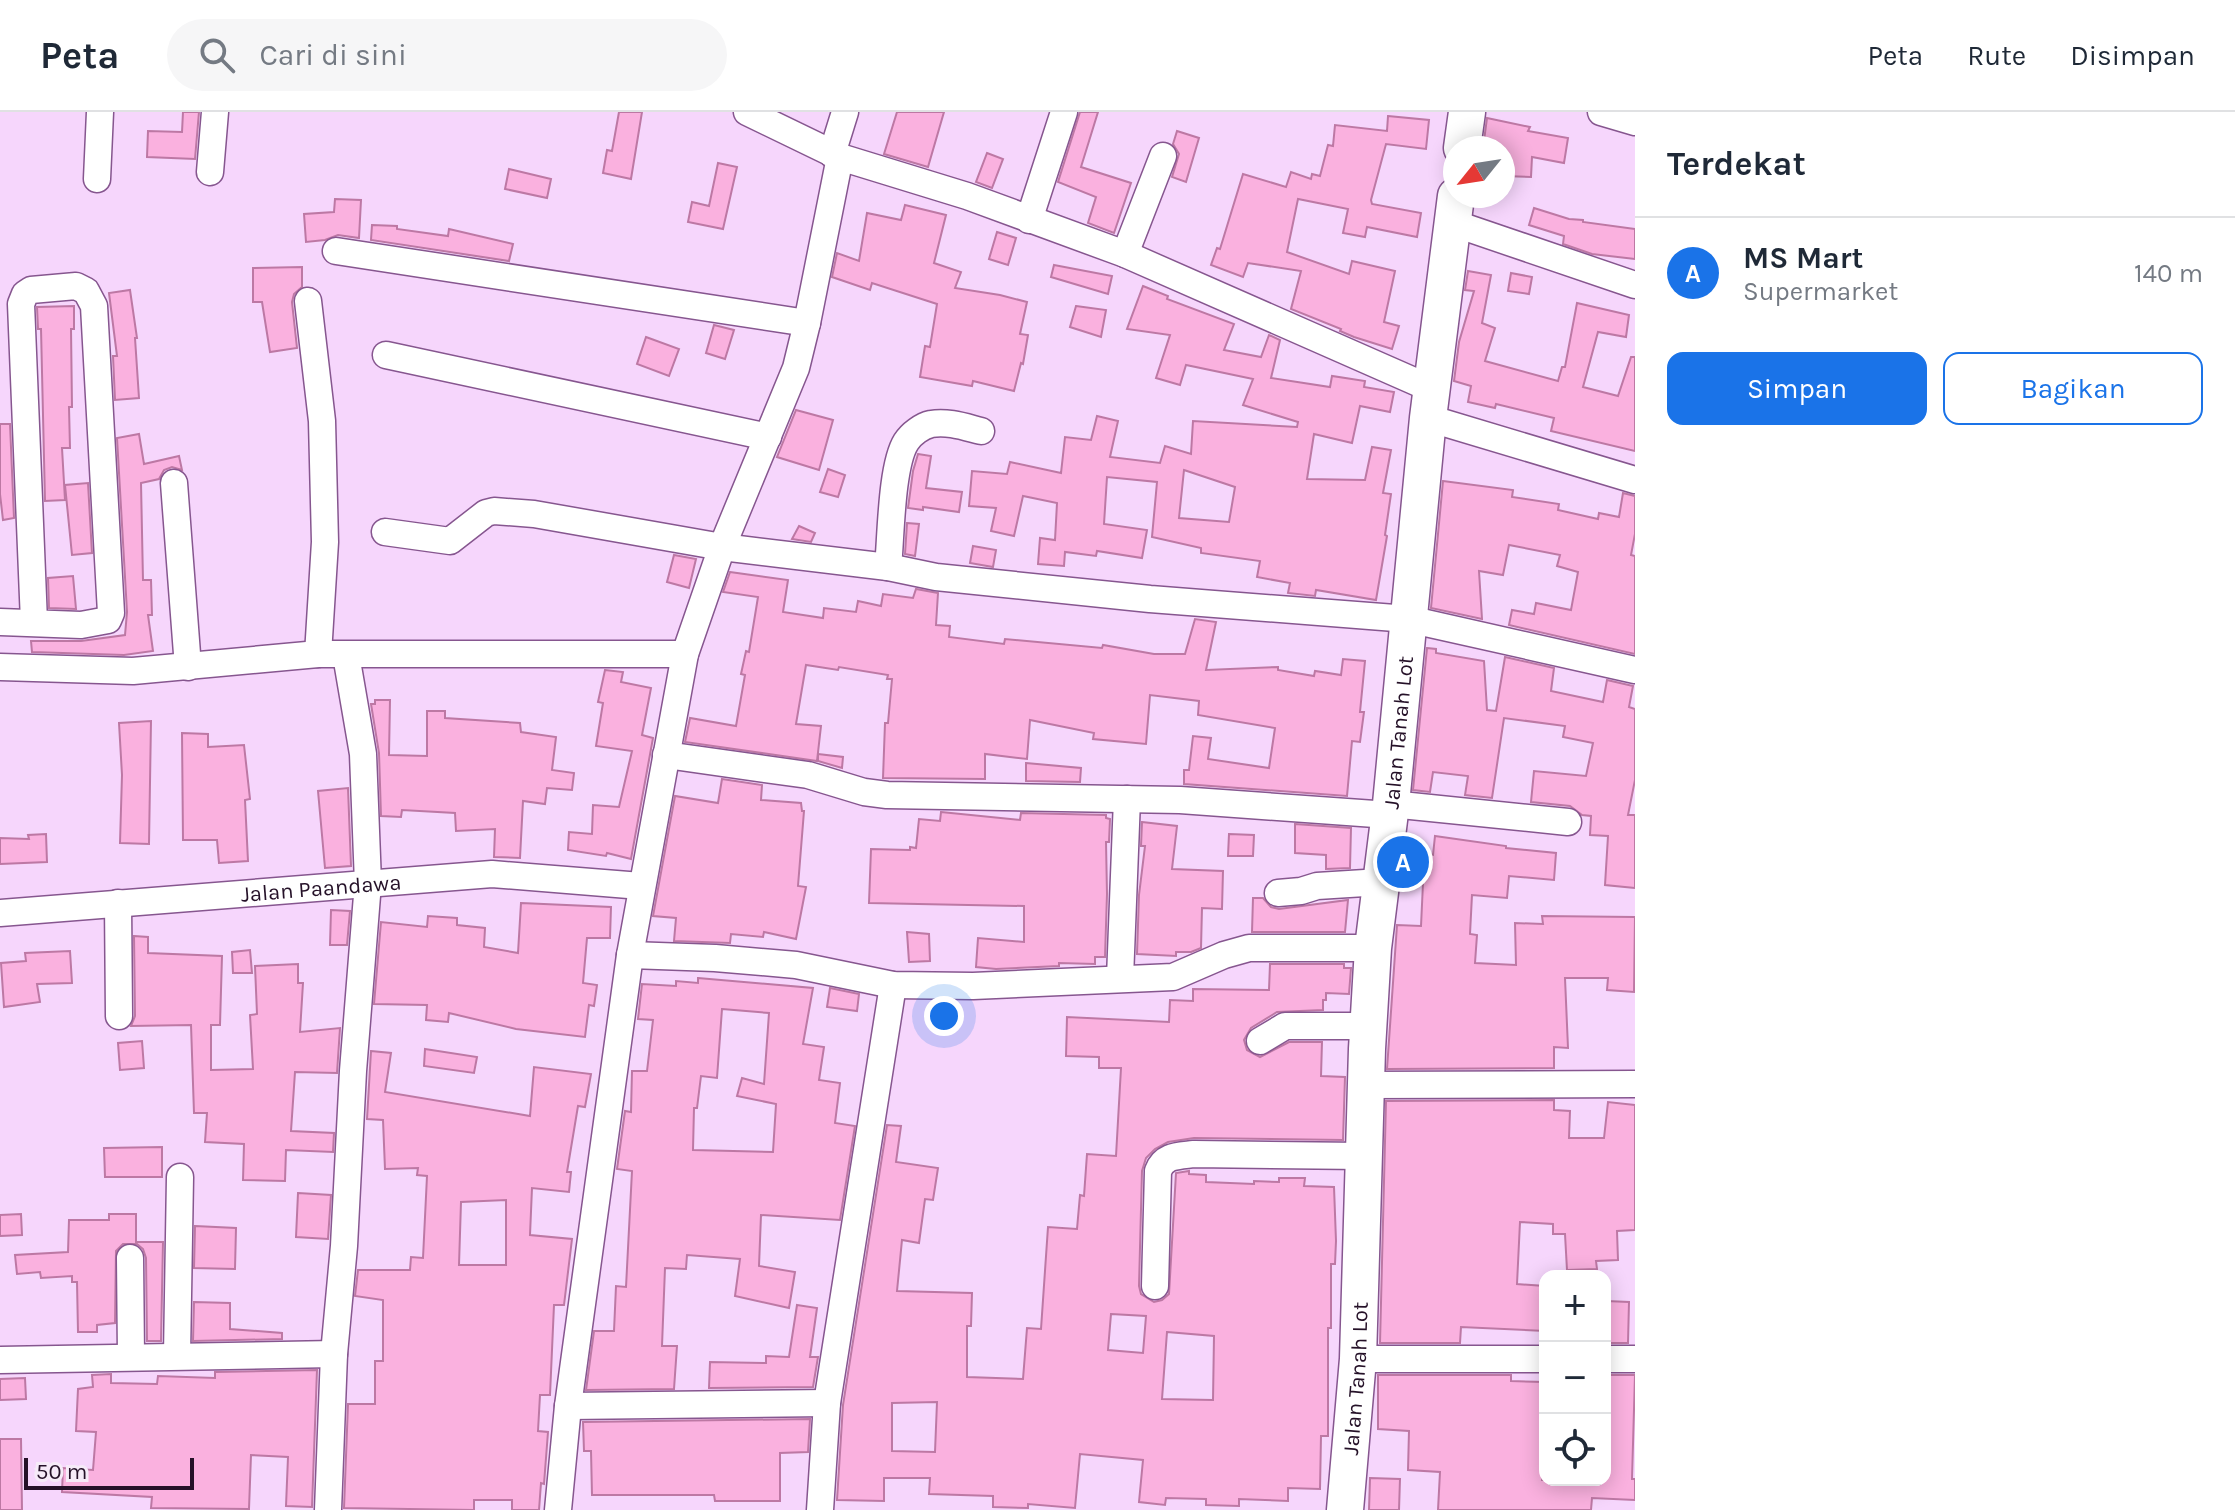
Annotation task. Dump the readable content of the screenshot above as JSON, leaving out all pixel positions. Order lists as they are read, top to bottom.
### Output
{
  "streets": {
    "main road": ["Jalan Tanah Lot"],
    "street": ["Jalan Paandawa"]
  },
  "scale_bar": "50 m",
  "north": "bottom left",
  "page": {
    "header": "Peta",
    "search": "Cari di sini",
    "nav": ["Peta", "Rute", "Disimpan"],
    "heading": "Terdekat",
    "list": [
      {
        "mark": "A",
        "name": "MS Mart",
        "note": "Supermarket",
        "value": "140 m"
      }
    ],
    "buttons": ["Simpan", "Bagikan"],
    "pins": "A",
    "map_buttons": ["+", "−"],
    "scale": "50 m"
  }
}
